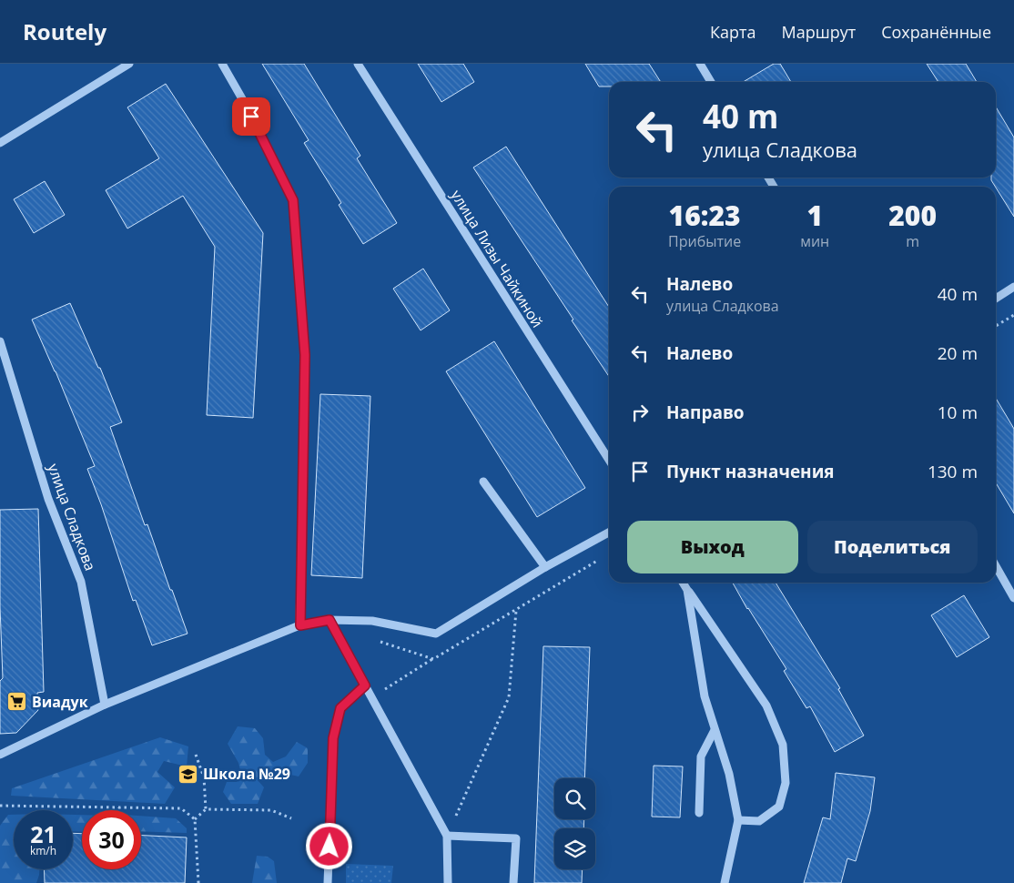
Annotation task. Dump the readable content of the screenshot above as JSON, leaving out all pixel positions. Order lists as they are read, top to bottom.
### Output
{
  "streets": {
    "street": ["улица Лизы Чайкиной", "улица Сладкова"]
  },
  "places": {
    "supermarket": ["Виадук"],
    "school or university": ["Школа №29"]
  },
  "page": {
    "header": "Routely",
    "nav": ["Карта", "Маршрут", "Сохранённые"],
    "turn": ["40 m", "улица Сладкова"],
    "eta": [
      "16:23",
      "Прибытие",
      "1",
      "мин",
      "200",
      "m"
    ],
    "list": [
      {
        "name": "Налево",
        "note": "улица Сладкова",
        "value": "40 m"
      },
      {
        "name": "Налево",
        "value": "20 m"
      },
      {
        "name": "Направо",
        "value": "10 m"
      },
      {
        "name": "Пункт назначения",
        "value": "130 m"
      }
    ],
    "buttons": ["Выход", "Поделиться"],
    "speed": "21 km/h",
    "limit": "30"
  }
}
